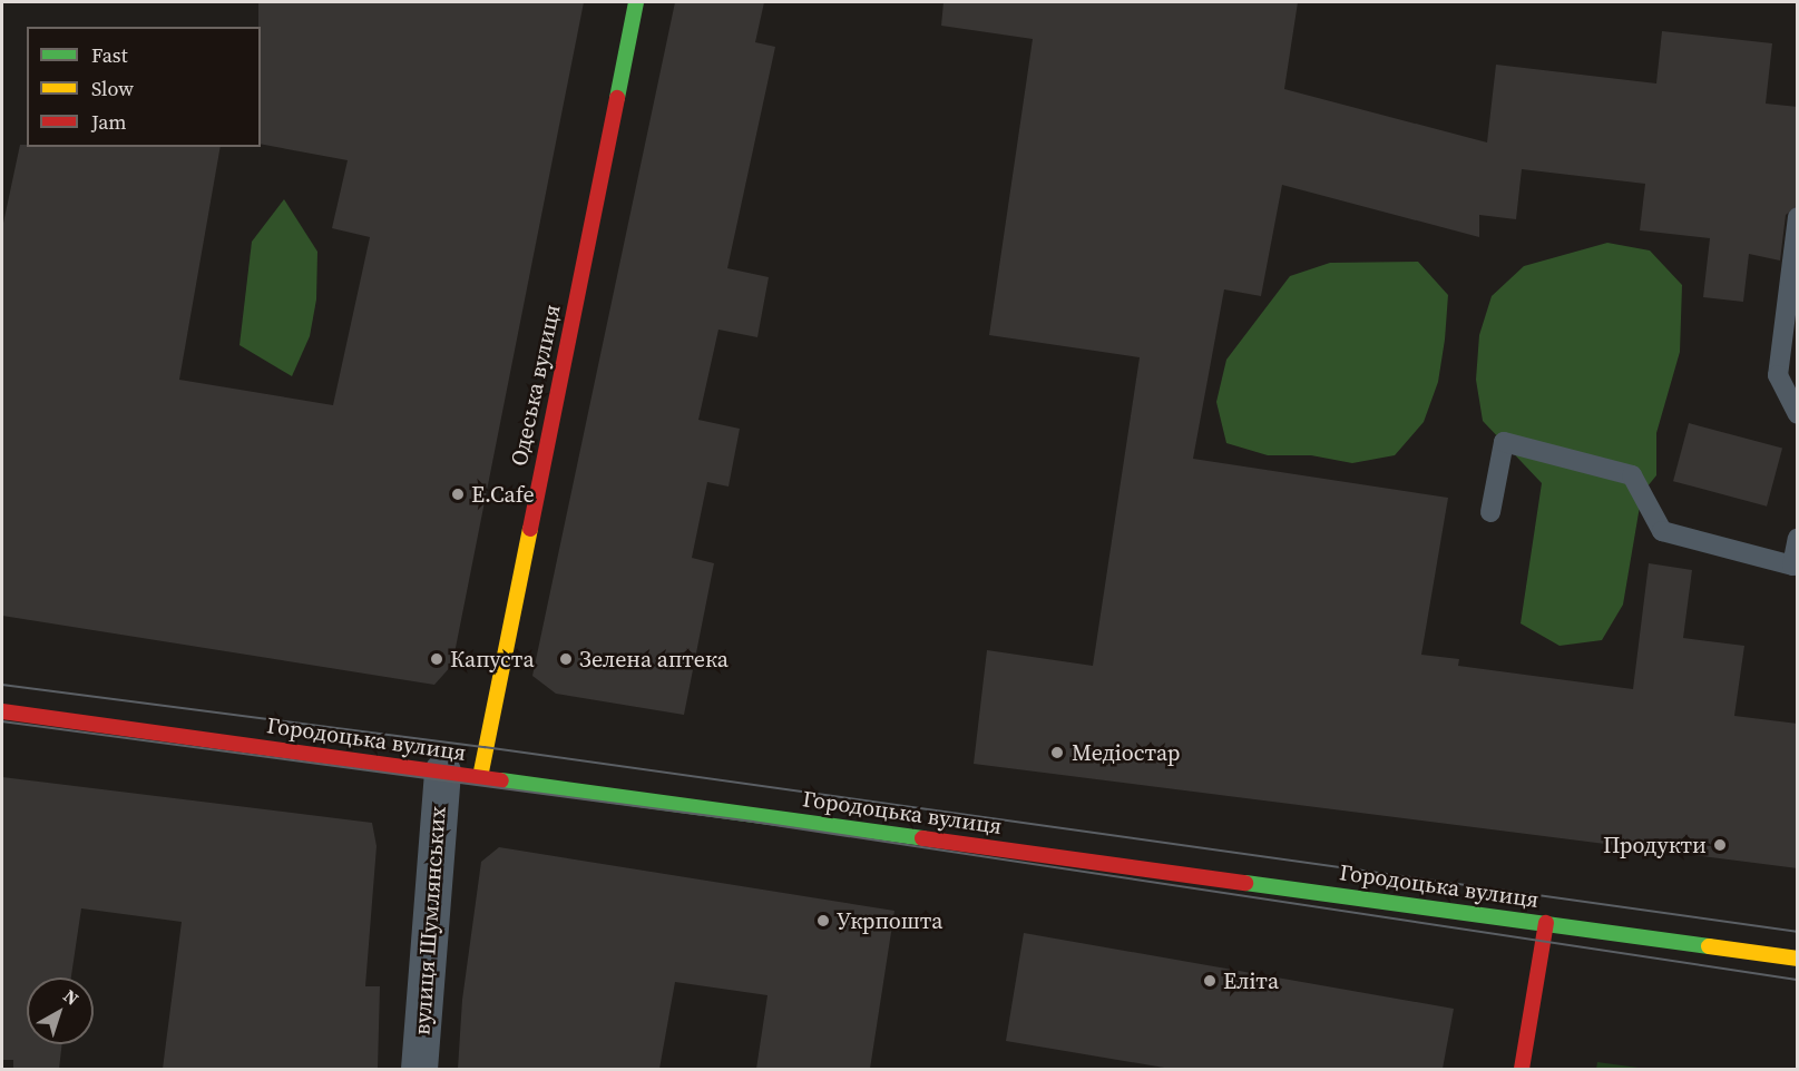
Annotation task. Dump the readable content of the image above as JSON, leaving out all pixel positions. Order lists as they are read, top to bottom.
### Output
{
  "streets": {
    "main road": ["Одеська вулиця", "Городоцька вулиця"],
    "street": ["вулиця Шумлянських"]
  },
  "crossings": [
    ["Одеська вулиця", "Городоцька вулиця"],
    ["Городоцька вулиця", "вулиця Шумлянських"]
  ],
  "places": [
    "E.Cafe",
    "Капуста",
    "Зелена аптека",
    "Медіостар",
    "Продукти",
    "Укрпошта",
    "Еліта"
  ],
  "legend": ["Fast", "Slow", "Jam"],
  "north": "top right"
}
